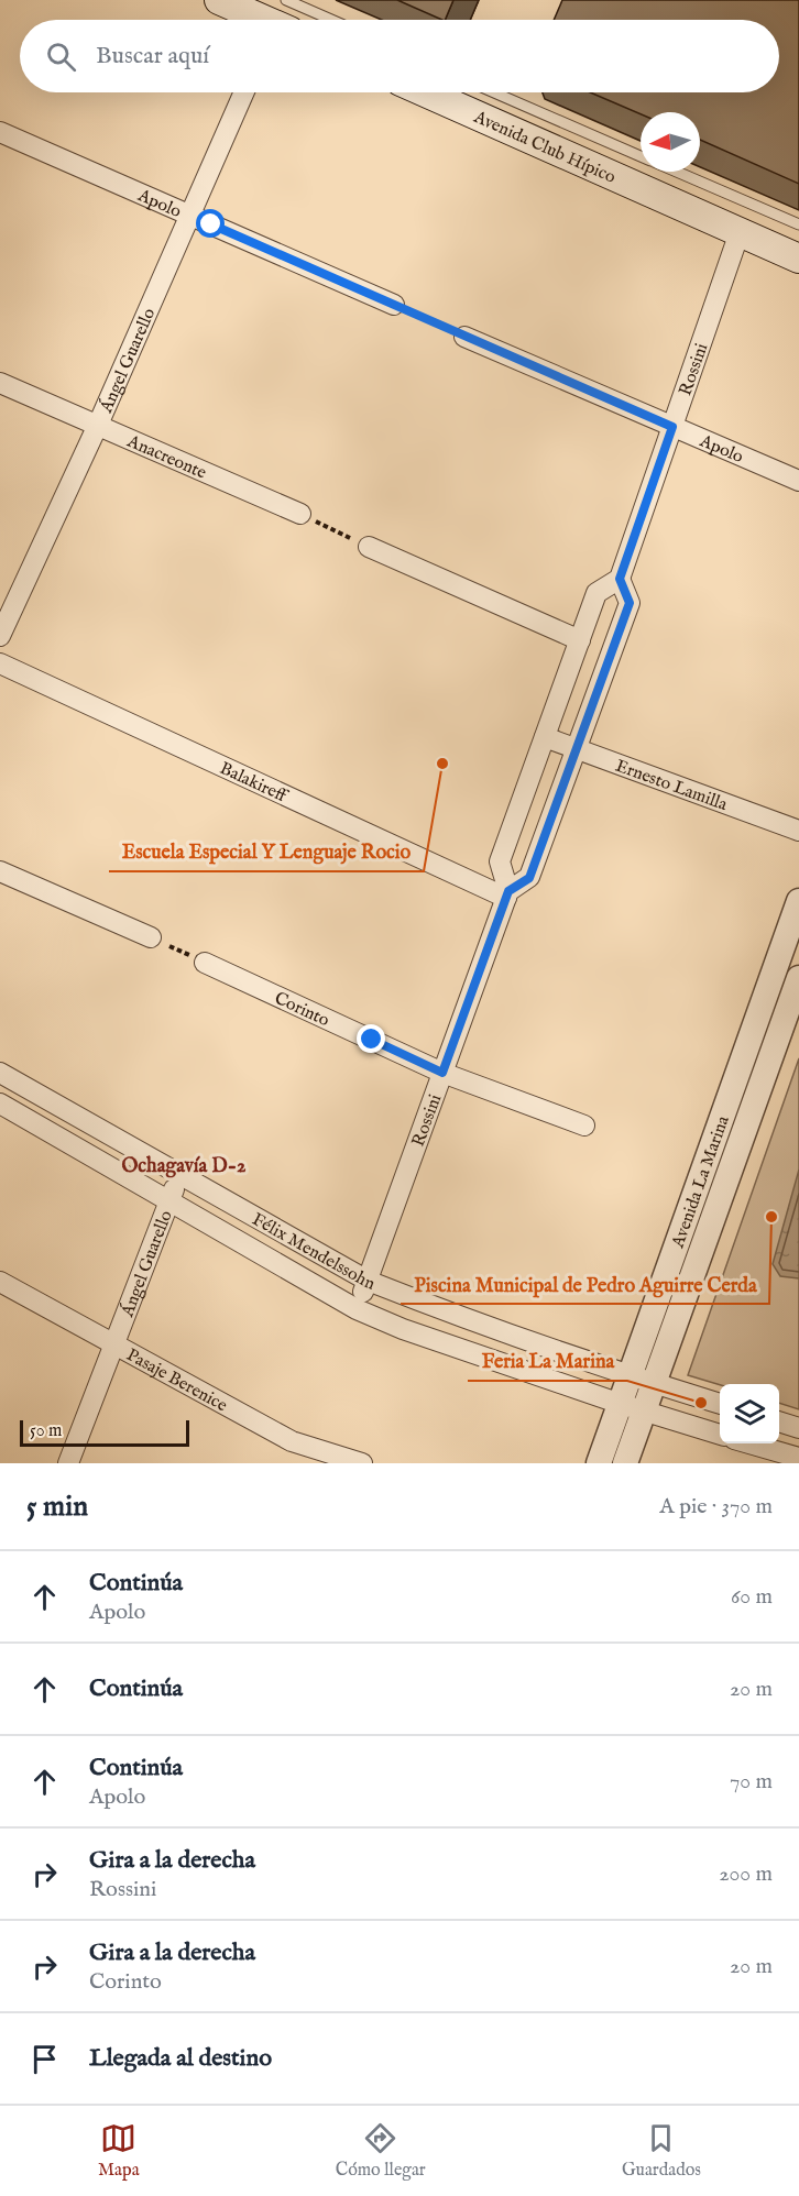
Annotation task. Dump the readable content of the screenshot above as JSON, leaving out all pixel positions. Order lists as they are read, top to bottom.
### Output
{
  "streets": {
    "main road": ["Avenida Club Hípico"],
    "street": [
      "Apolo",
      "Ángel Guarello",
      "Rossini",
      "Anacreonte",
      "Balakireff",
      "Ernesto Lamilla",
      "Corinto",
      "Avenida La Marina",
      "Félix Mendelssohn",
      "Pasaje Berenice"
    ]
  },
  "crossings": [
    ["Avenida Club Hípico", "Rossini"],
    ["Apolo", "Ángel Guarello"],
    ["Apolo", "Rossini"],
    ["Ángel Guarello", "Anacreonte"],
    ["Ángel Guarello", "Félix Mendelssohn"],
    ["Ángel Guarello", "Pasaje Berenice"],
    ["Rossini", "Balakireff"],
    ["Rossini", "Ernesto Lamilla"],
    ["Rossini", "Corinto"],
    ["Rossini", "Félix Mendelssohn"],
    ["Avenida La Marina", "Félix Mendelssohn"]
  ],
  "districts": ["Ochagavía D-2"],
  "places": ["Escuela Especial Y Lenguaje Rocio", "Piscina Municipal de Pedro Aguirre Cerda", "Feria La Marina"],
  "scale_bar": "50 m",
  "north": "left",
  "page": {
    "search": "Buscar aquí",
    "scale": "50 m",
    "heading": ["5 min", "A pie · 370 m"],
    "list": [
      ["Continúa", "Apolo", "60 m"],
      ["Continúa", "20 m"],
      ["Continúa", "Apolo", "70 m"],
      ["Gira a la derecha", "Rossini", "200 m"],
      ["Gira a la derecha", "Corinto", "20 m"],
      "Llegada al destino"
    ],
    "nav": ["Mapa", "Cómo llegar", "Guardados"]
  }
}
